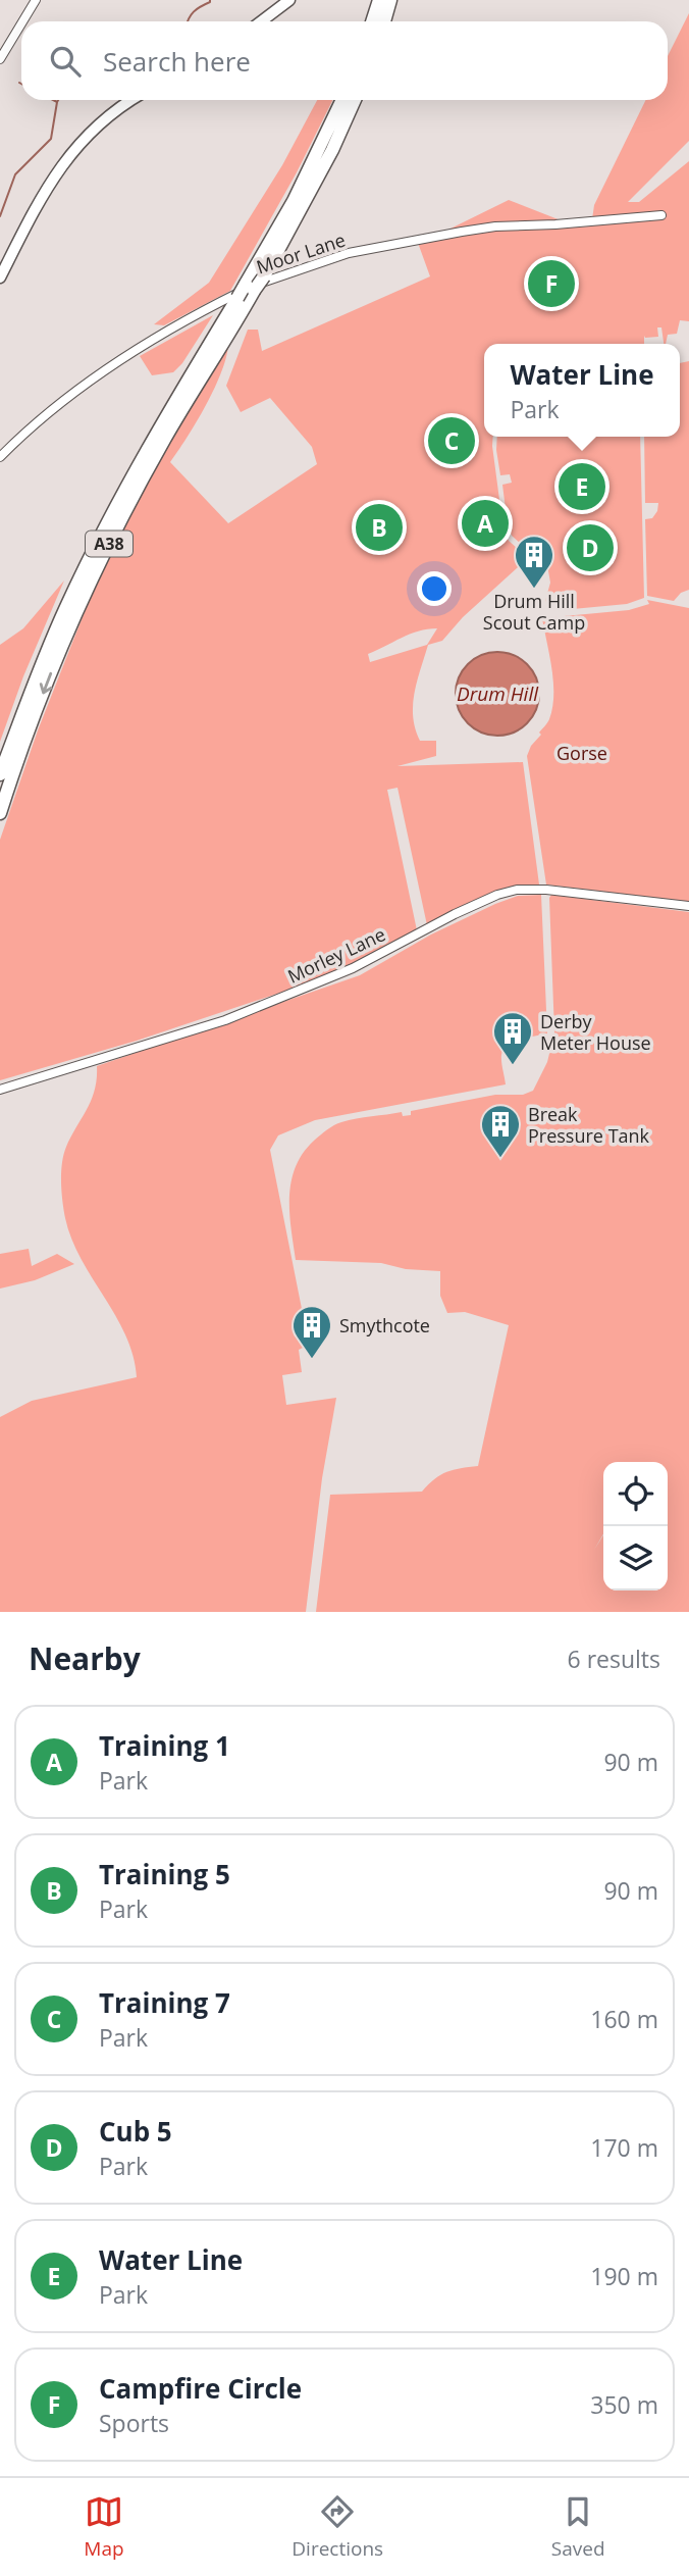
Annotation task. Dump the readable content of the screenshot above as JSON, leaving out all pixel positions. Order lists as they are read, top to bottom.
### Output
{
  "streets": {
    "highway": ["A38"],
    "street": ["Moor Lane", "Morley Lane"]
  },
  "water": ["Drum Hill"],
  "parks": ["Gorse"],
  "places": {
    "building": [
      "Drum Hill Scout Camp",
      "Derby Meter House",
      "Break Pressure Tank",
      "Smythcote"
    ]
  },
  "page": {
    "search": "Search here",
    "pins": [
      "F",
      "C",
      "E",
      "A",
      "B",
      "D"
    ],
    "popup": ["Water Line", "Park"],
    "heading": ["Nearby", "6 results"],
    "list": [
      {
        "mark": "A",
        "name": "Training 1",
        "note": "Park",
        "value": "90 m"
      },
      {
        "mark": "B",
        "name": "Training 5",
        "note": "Park",
        "value": "90 m"
      },
      {
        "mark": "C",
        "name": "Training 7",
        "note": "Park",
        "value": "160 m"
      },
      {
        "mark": "D",
        "name": "Cub 5",
        "note": "Park",
        "value": "170 m"
      },
      {
        "mark": "E",
        "name": "Water Line",
        "note": "Park",
        "value": "190 m"
      },
      {
        "mark": "F",
        "name": "Campfire Circle",
        "note": "Sports",
        "value": "350 m"
      }
    ],
    "nav": ["Map", "Directions", "Saved"]
  }
}
